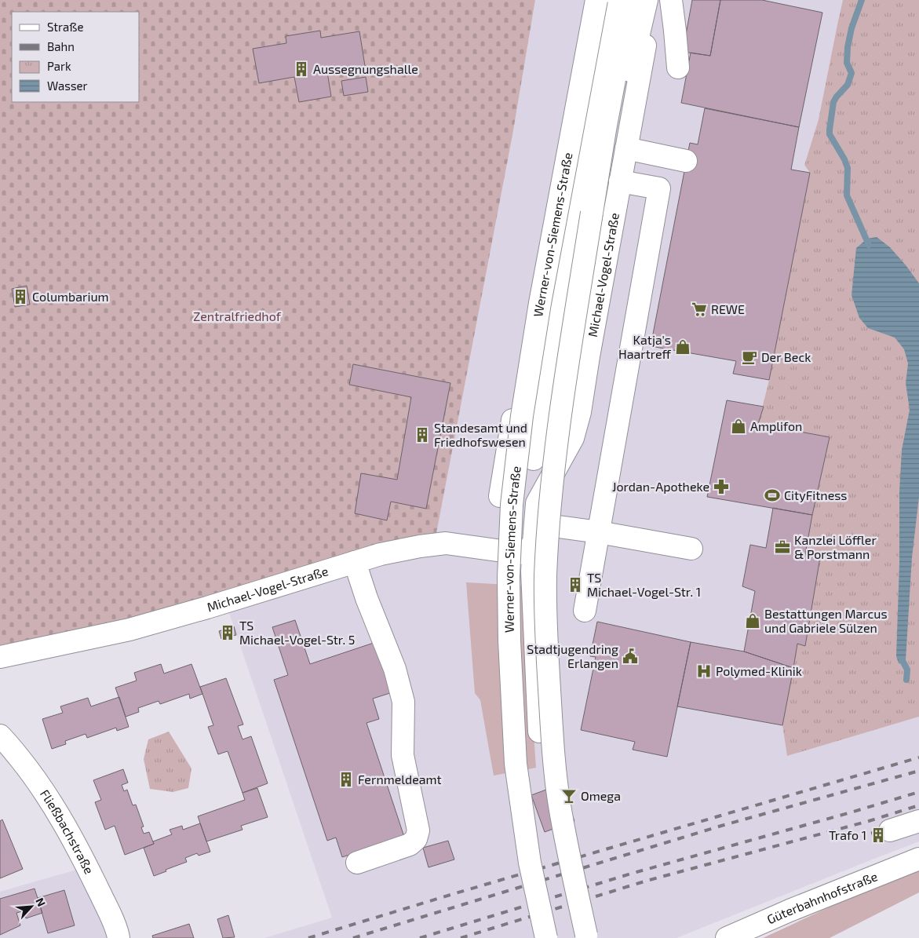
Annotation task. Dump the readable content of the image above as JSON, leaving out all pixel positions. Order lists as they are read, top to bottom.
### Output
{
  "streets": {
    "main road": [
      "Werner-von-Siemens-Straße",
      "Michael-Vogel-Straße",
      "Fließbachstraße",
      "Güterbahnhofstraße"
    ]
  },
  "parks": ["Zentralfriedhof"],
  "places": {
    "building": [
      "Aussegnungshalle",
      "Columbarium",
      "Standesamt und Friedhofswesen",
      "TS Michael-Vogel-Str. 1",
      "TS Michael-Vogel-Str. 5",
      "Fernmeldeamt",
      "Trafo 1"
    ],
    "supermarket": ["REWE"],
    "shop": ["Katja's Haartreff", "Amplifon", "Bestattungen Marcus und Gabriele Sülzen"],
    "cafe": ["Der Beck"],
    "pharmacy": ["Jordan-Apotheke"],
    "sports": ["CityFitness"],
    "office": ["Kanzlei Löffler & Porstmann"],
    "public building": ["Stadtjugendring Erlangen"],
    "hospital": ["Polymed-Klinik"],
    "bar": ["Omega"]
  },
  "legend": [
    "Straße",
    "Bahn",
    "Park",
    "Wasser"
  ],
  "north": "top right"
}
